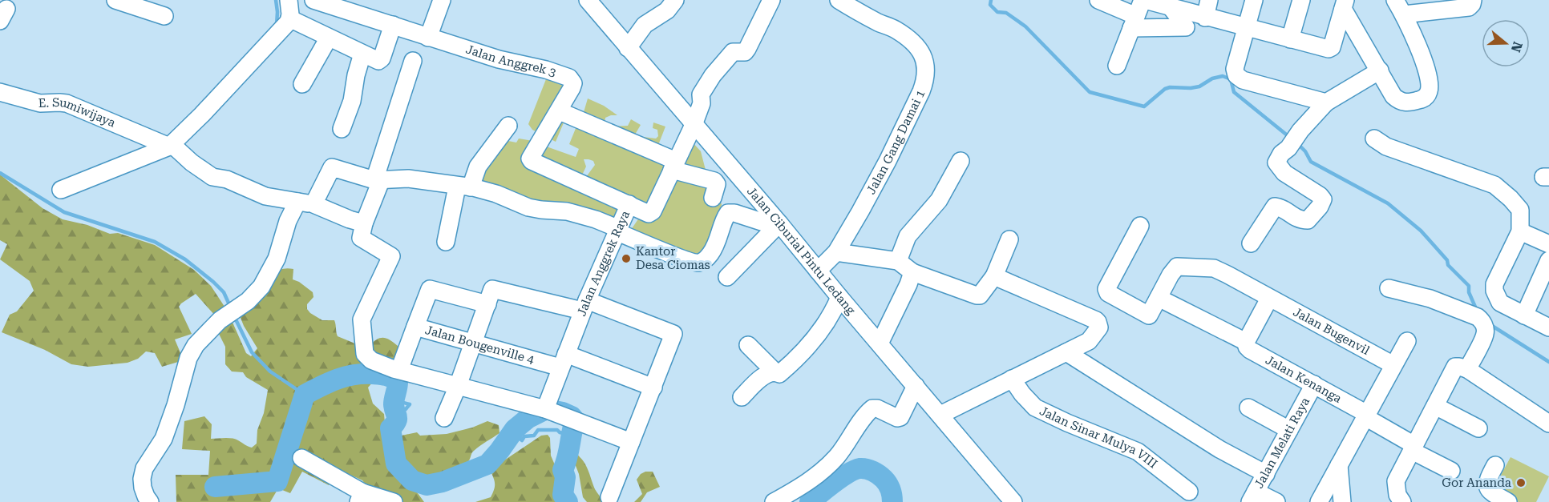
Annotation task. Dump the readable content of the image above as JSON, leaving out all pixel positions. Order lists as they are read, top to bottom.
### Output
{
  "streets": {
    "street": [
      "Jalan Anggrek 3",
      "E. Sumiwijaya",
      "Jalan Gang Damai 1",
      "Jalan Ciburial Pintu Ledang",
      "Jalan Anggrek Raya",
      "Jalan Bugenvil",
      "Jalan Bougenville 4",
      "Jalan Kenanga",
      "Jalan Sinar Mulya VIII",
      "Jalan Melati Raya"
    ]
  },
  "crossings": [
    ["Jalan Anggrek 3", "Jalan Anggrek Raya"],
    ["Jalan Gang Damai 1", "Jalan Ciburial Pintu Ledang"],
    ["Jalan Ciburial Pintu Ledang", "Jalan Anggrek Raya"],
    ["Jalan Anggrek Raya", "Jalan Bougenville 4"],
    ["Jalan Bugenvil", "Jalan Kenanga"],
    ["Jalan Kenanga", "Jalan Melati Raya"]
  ],
  "places": ["Kantor Desa Ciomas", "Gor Ananda"],
  "north": "right"
}
